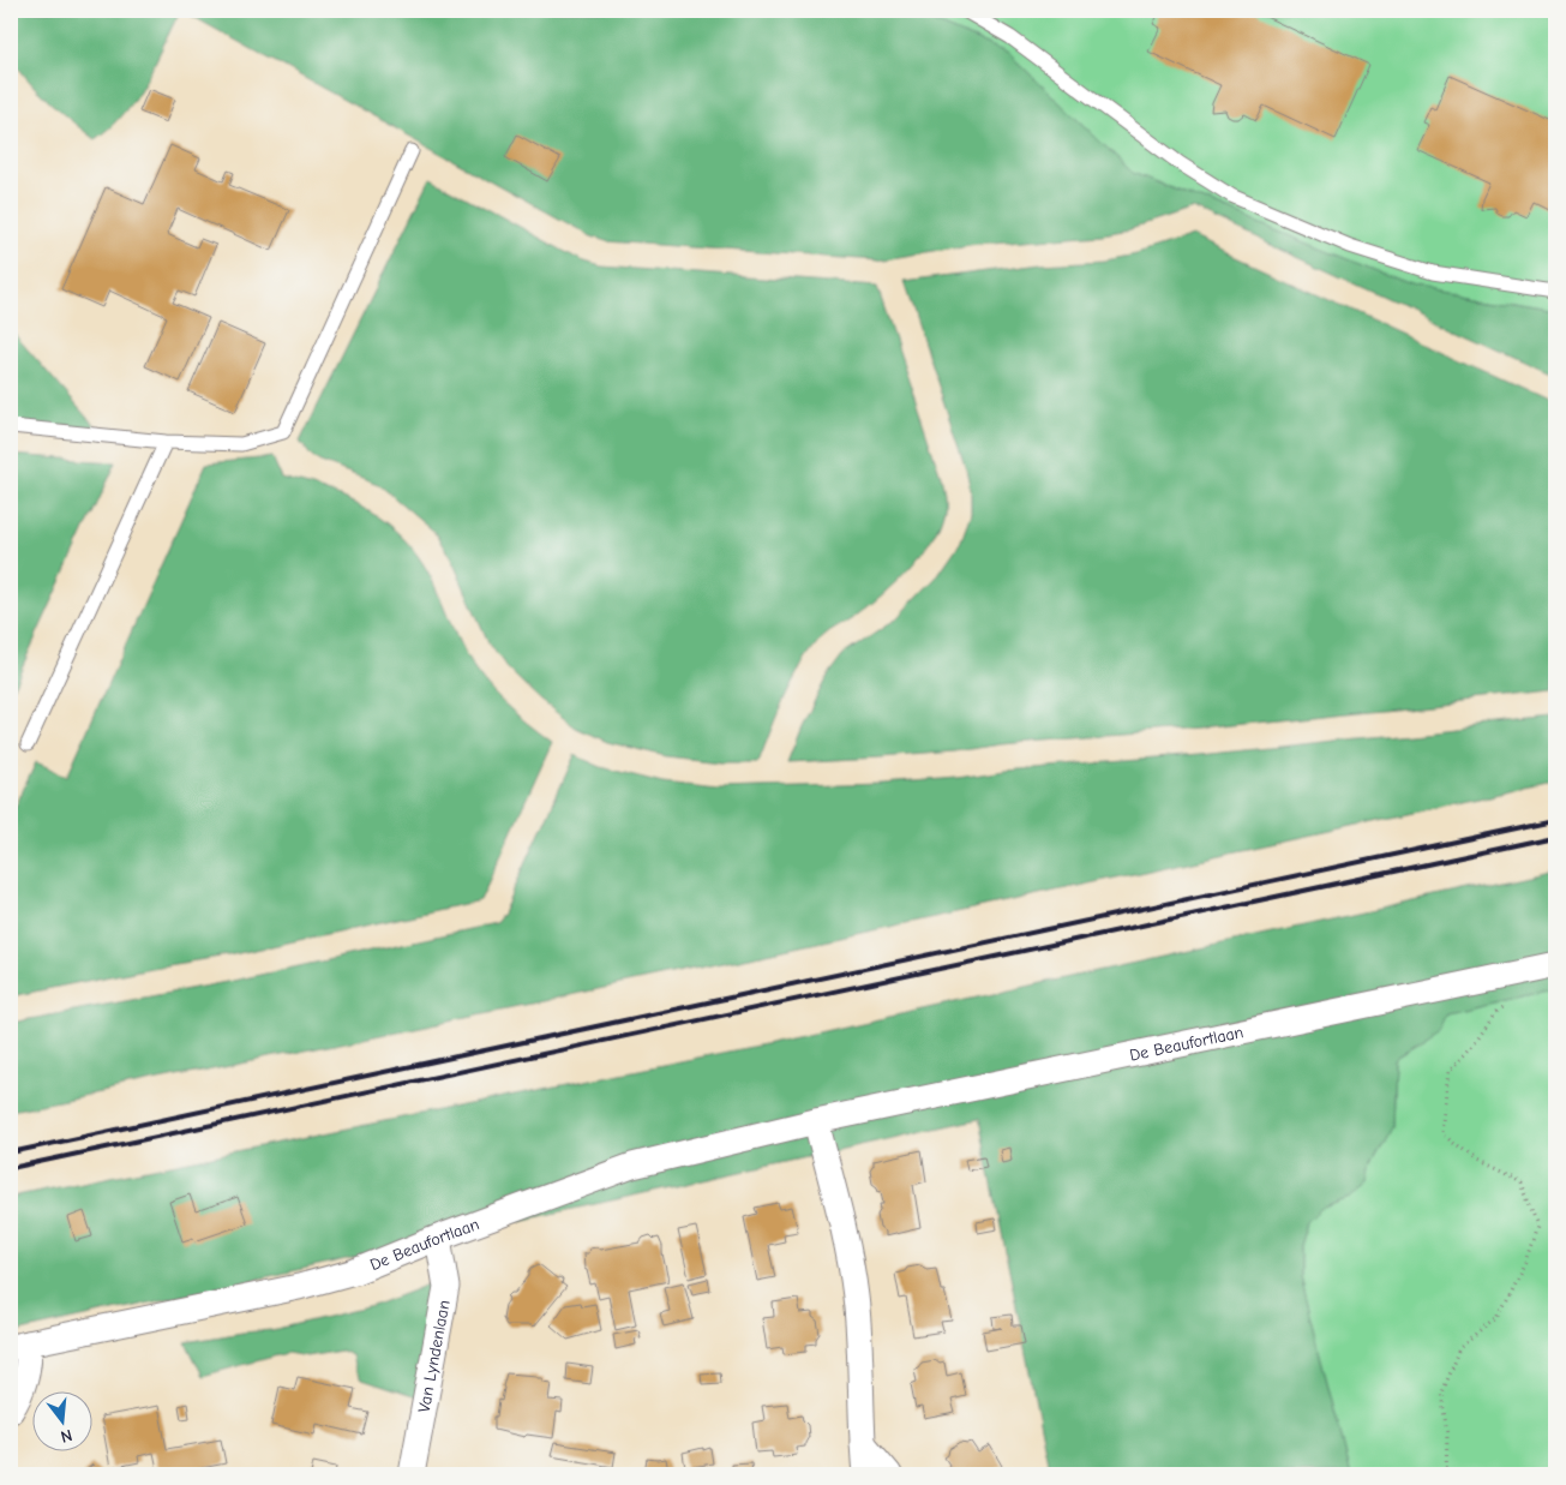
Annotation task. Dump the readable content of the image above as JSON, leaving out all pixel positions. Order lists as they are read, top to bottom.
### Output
{
  "streets": {
    "street": ["De Beaufortlaan", "Van Lyndenlaan"]
  },
  "crossings": [
    ["De Beaufortlaan", "Van Lyndenlaan"]
  ],
  "north": "bottom"
}
